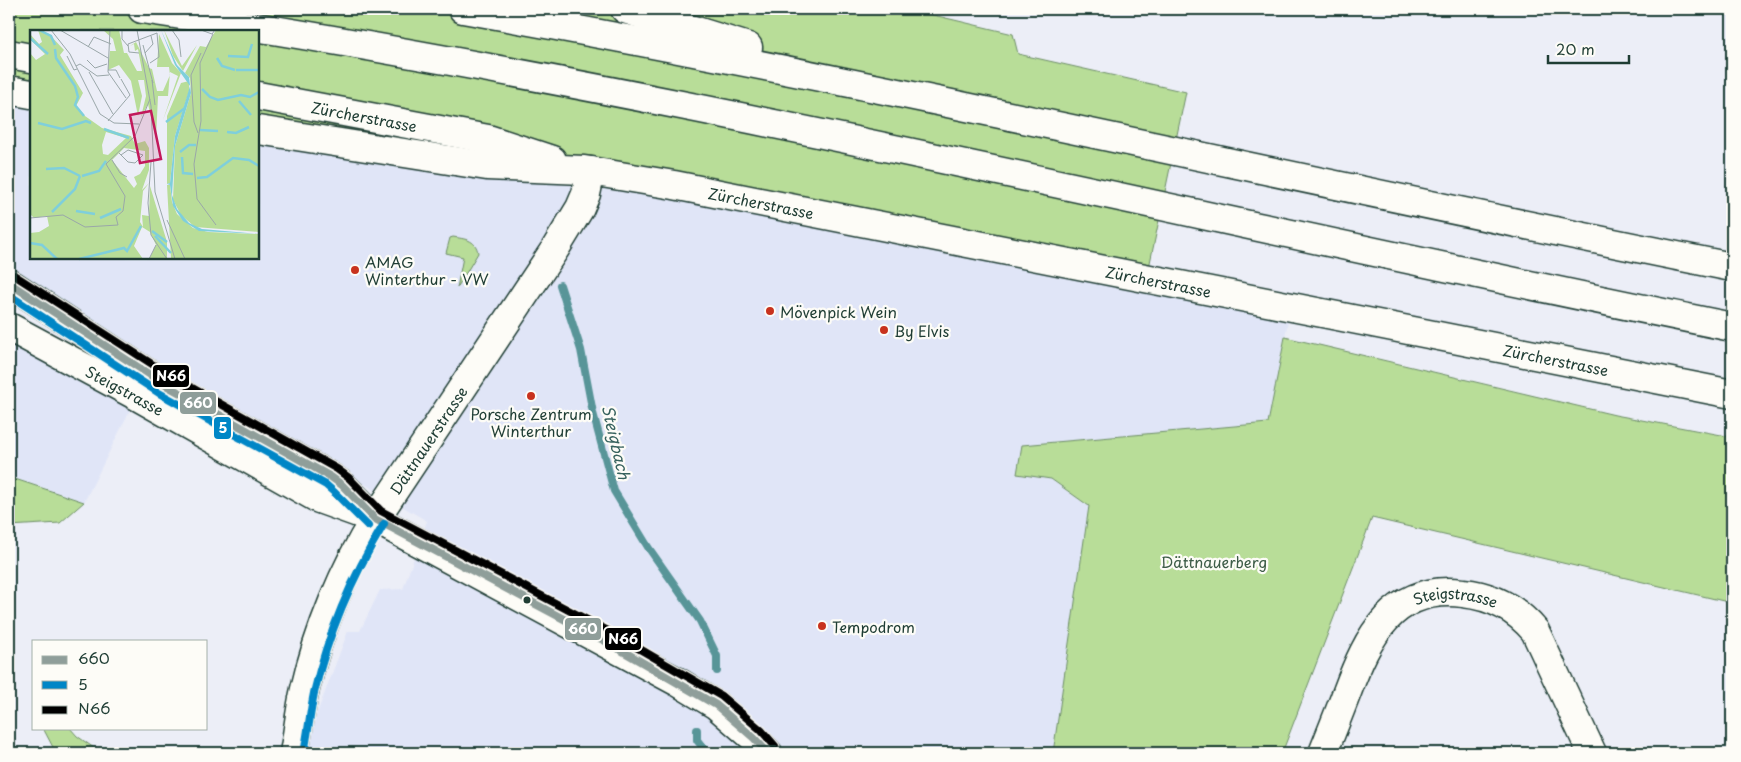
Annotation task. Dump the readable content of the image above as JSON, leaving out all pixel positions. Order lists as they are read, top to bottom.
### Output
{
  "streets": {
    "main road": ["Zürcherstrasse", "Steigstrasse", "Dättnauerstrasse"]
  },
  "crossings": [
    ["Zürcherstrasse", "Dättnauerstrasse"],
    ["Steigstrasse", "Dättnauerstrasse"]
  ],
  "water": ["Steigbach"],
  "parks": ["Dättnauerberg"],
  "places": [
    "AMAG Winterthur - VW",
    "Mövenpick Wein",
    "By Elvis",
    "Porsche Zentrum Winterthur",
    "Tempodrom"
  ],
  "lines": ["transit line N66", "transit line 660", "transit line 5"],
  "legend": ["660", "5", "N66"],
  "scale_bar": "20 m"
}
